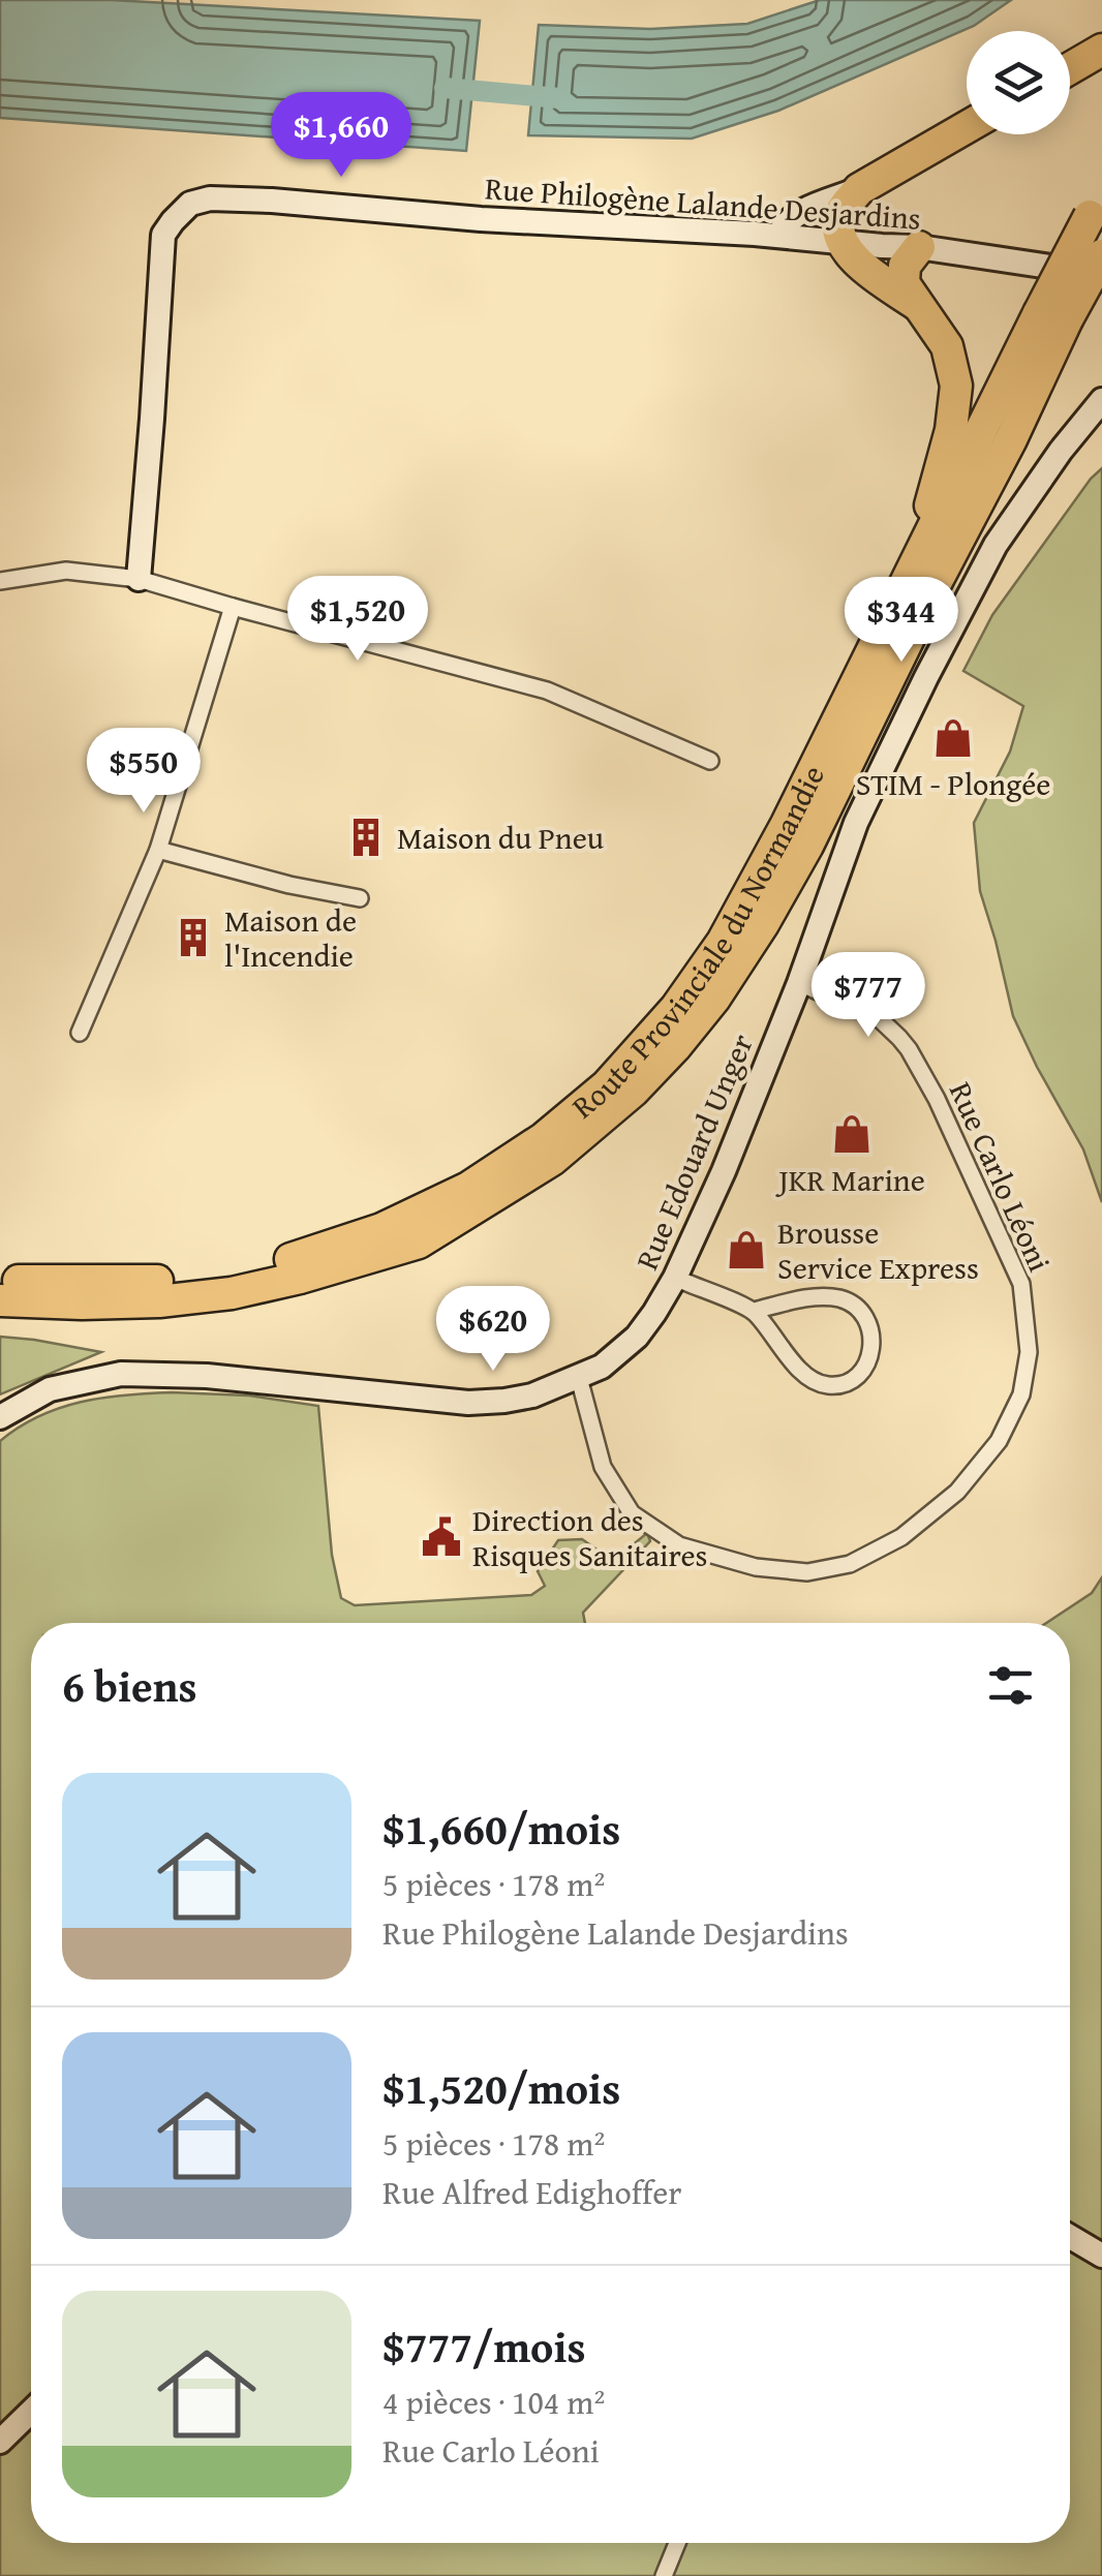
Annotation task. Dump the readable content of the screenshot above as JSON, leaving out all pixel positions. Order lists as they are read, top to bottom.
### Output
{
  "streets": {
    "highway": ["Route Provinciale du Normandie"],
    "street": ["Rue Philogène Lalande Desjardins", "Rue Edouard Unger", "Rue Carlo Léoni"]
  },
  "crossings": [
    ["Rue Edouard Unger", "Rue Carlo Léoni"]
  ],
  "places": {
    "shop": ["STIM - Plongée", "JKR Marine", "Brousse Service Express"],
    "building": ["Maison du Pneu", "Maison de l'Incendie"],
    "public building": ["Direction des Risques Sanitaires"]
  },
  "page": {
    "price": [
      "$1,660",
      "$1,520",
      "$344",
      "$550",
      "$777",
      "$620"
    ],
    "heading": "6 biens",
    "list": [
      {
        "name": "$1,660/mois",
        "note": "5 pièces · 178 m² · Rue Philogène Lalande Desjardins"
      },
      {
        "name": "$1,520/mois",
        "note": "5 pièces · 178 m² · Rue Alfred Edighoffer"
      },
      {
        "name": "$777/mois",
        "note": "4 pièces · 104 m² · Rue Carlo Léoni"
      }
    ]
  }
}
